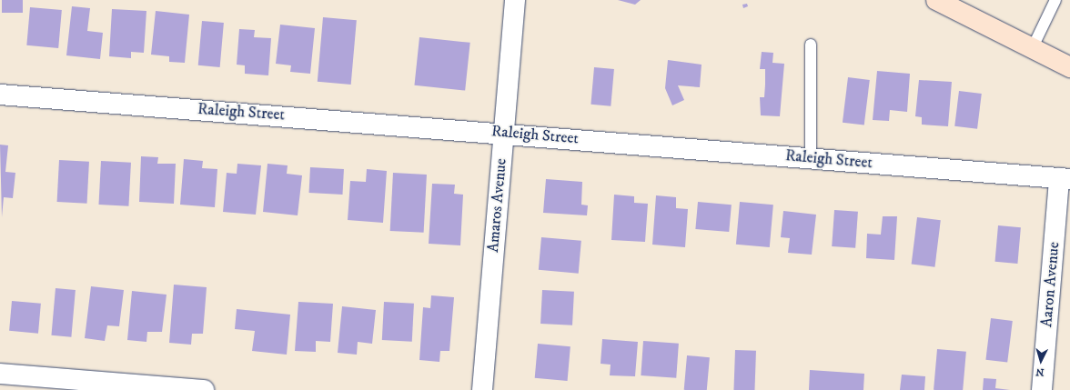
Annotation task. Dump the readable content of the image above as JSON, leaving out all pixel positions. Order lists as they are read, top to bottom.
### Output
{
  "streets": {
    "street": ["Raleigh Street", "Amaros Avenue", "Aaron Avenue"]
  },
  "crossings": [
    ["Raleigh Street", "Amaros Avenue"],
    ["Raleigh Street", "Aaron Avenue"]
  ],
  "north": "bottom"
}
